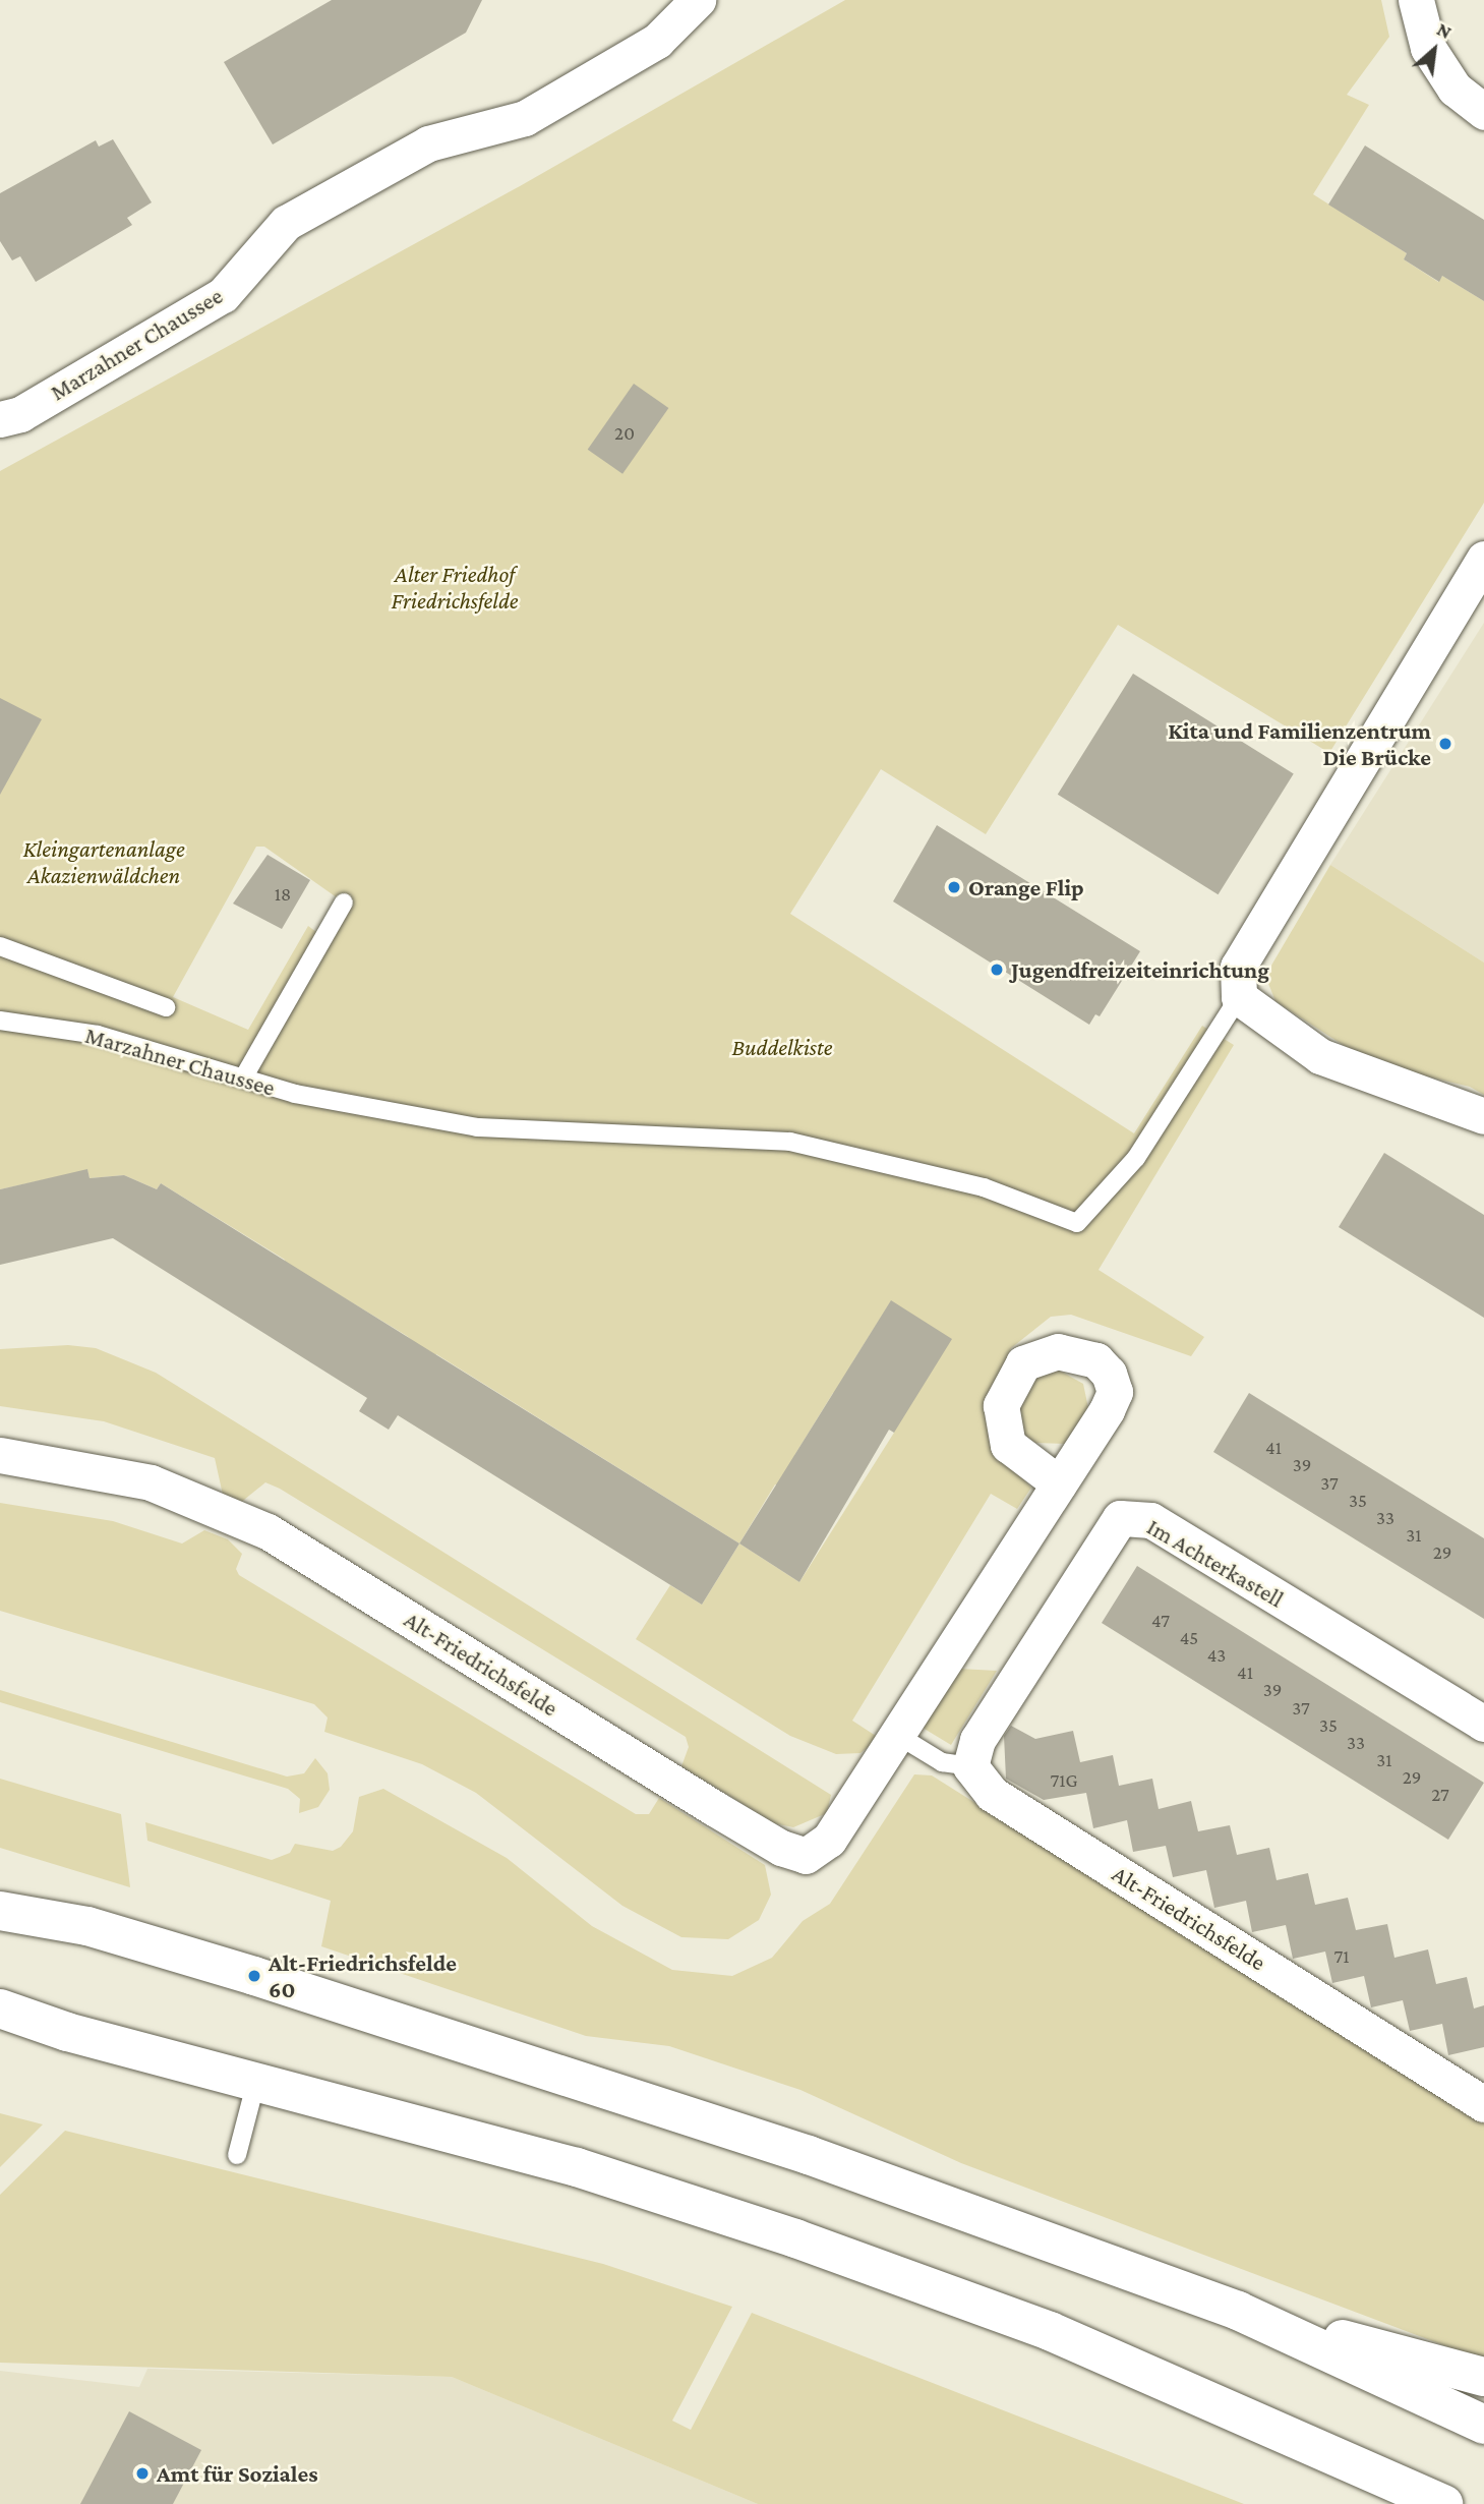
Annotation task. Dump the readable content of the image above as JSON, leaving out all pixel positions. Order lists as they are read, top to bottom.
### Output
{
  "streets": {
    "street": ["Marzahner Chaussee", "Im Achterkastell", "Alt-Friedrichsfelde"]
  },
  "crossings": [
    ["Im Achterkastell", "Alt-Friedrichsfelde"]
  ],
  "parks": ["Alter Friedhof Friedrichsfelde", "Kleingartenanlage Akazienwäldchen", "Buddelkiste"],
  "places": [
    "Kita und Familienzentrum Die Brücke",
    "Orange Flip",
    "Jugendfreizeiteinrichtung",
    "Alt-Friedrichsfelde 60",
    "Amt für Soziales"
  ],
  "house_numbers": [
    "20",
    "18",
    "41",
    "39",
    "37",
    "35",
    "33",
    "31",
    "29",
    "47",
    "45",
    "43",
    "41",
    "39",
    "37",
    "35",
    "33",
    "31",
    "29",
    "71G",
    "27",
    "71"
  ],
  "north": "top right"
}
